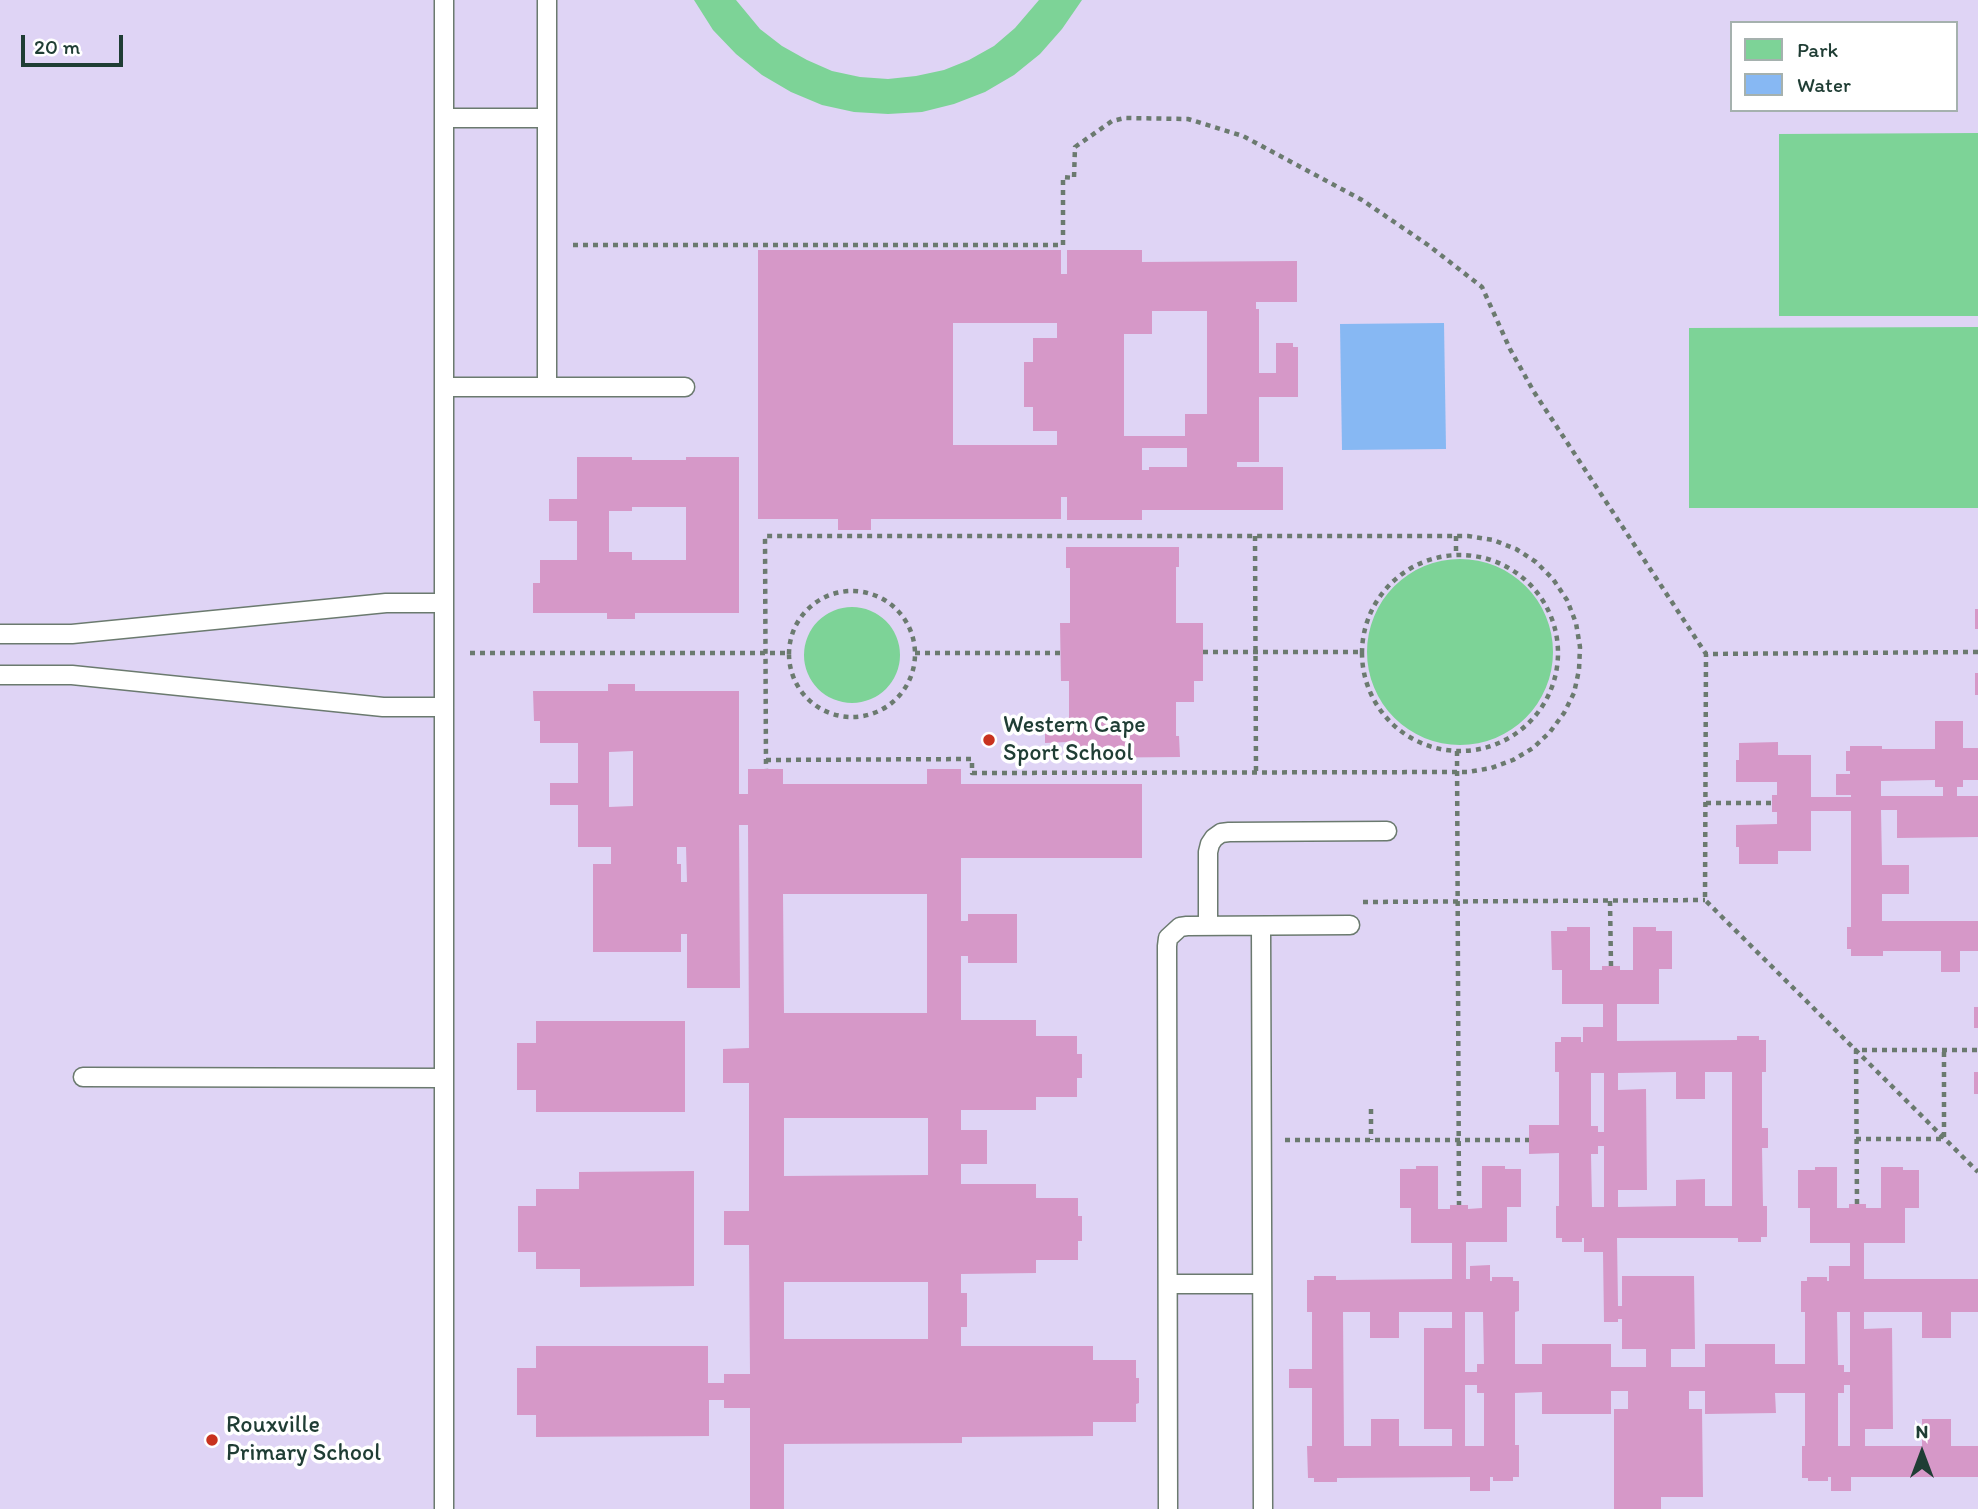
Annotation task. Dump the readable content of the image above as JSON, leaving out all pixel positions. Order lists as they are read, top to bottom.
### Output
{
  "places": ["Western Cape Sport School", "Rouxville Primary School"],
  "legend": ["Park", "Water"],
  "scale_bar": "20 m",
  "north": "top"
}
